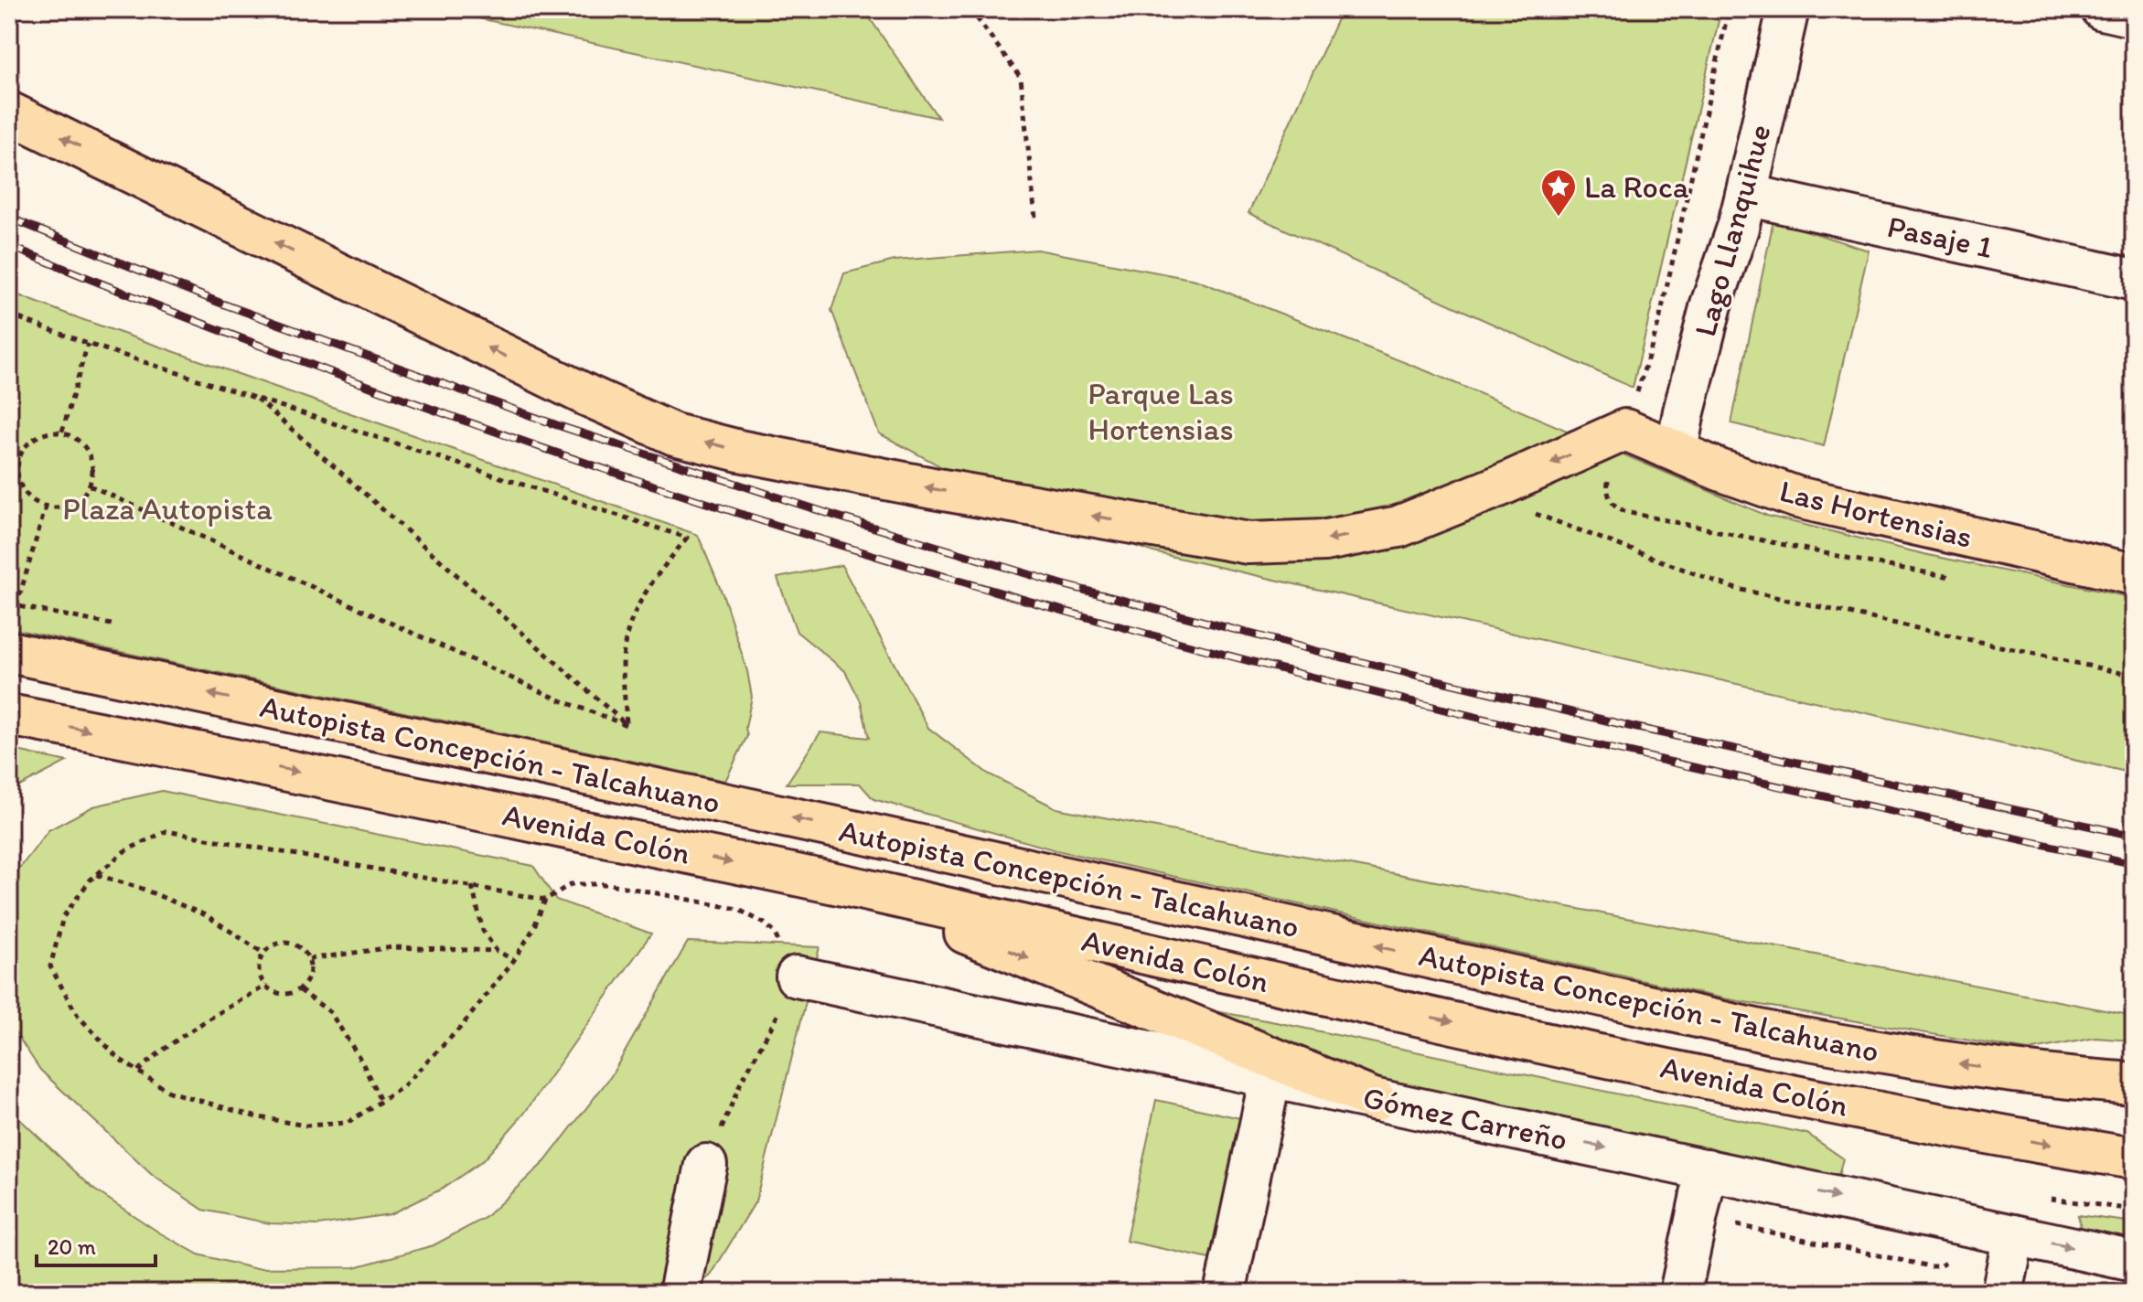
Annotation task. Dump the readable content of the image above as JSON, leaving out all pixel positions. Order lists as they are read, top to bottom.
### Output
{
  "streets": {
    "main road": ["Las Hortensias", "Autopista Concepción - Talcahuano", "Avenida Colón"],
    "street": ["Lago Llanquihue", "Pasaje 1", "Gómez Carreño"]
  },
  "crossings": [
    ["Lago Llanquihue", "Pasaje 1"],
    ["Lago Llanquihue", "Las Hortensias"]
  ],
  "one_way": ["Avenida Colón", "Gómez Carreño"],
  "parks": ["Parque Las Hortensias", "Plaza Autopista"],
  "places": {
    "place": ["La Roca"]
  },
  "scale_bar": "20 m"
}
